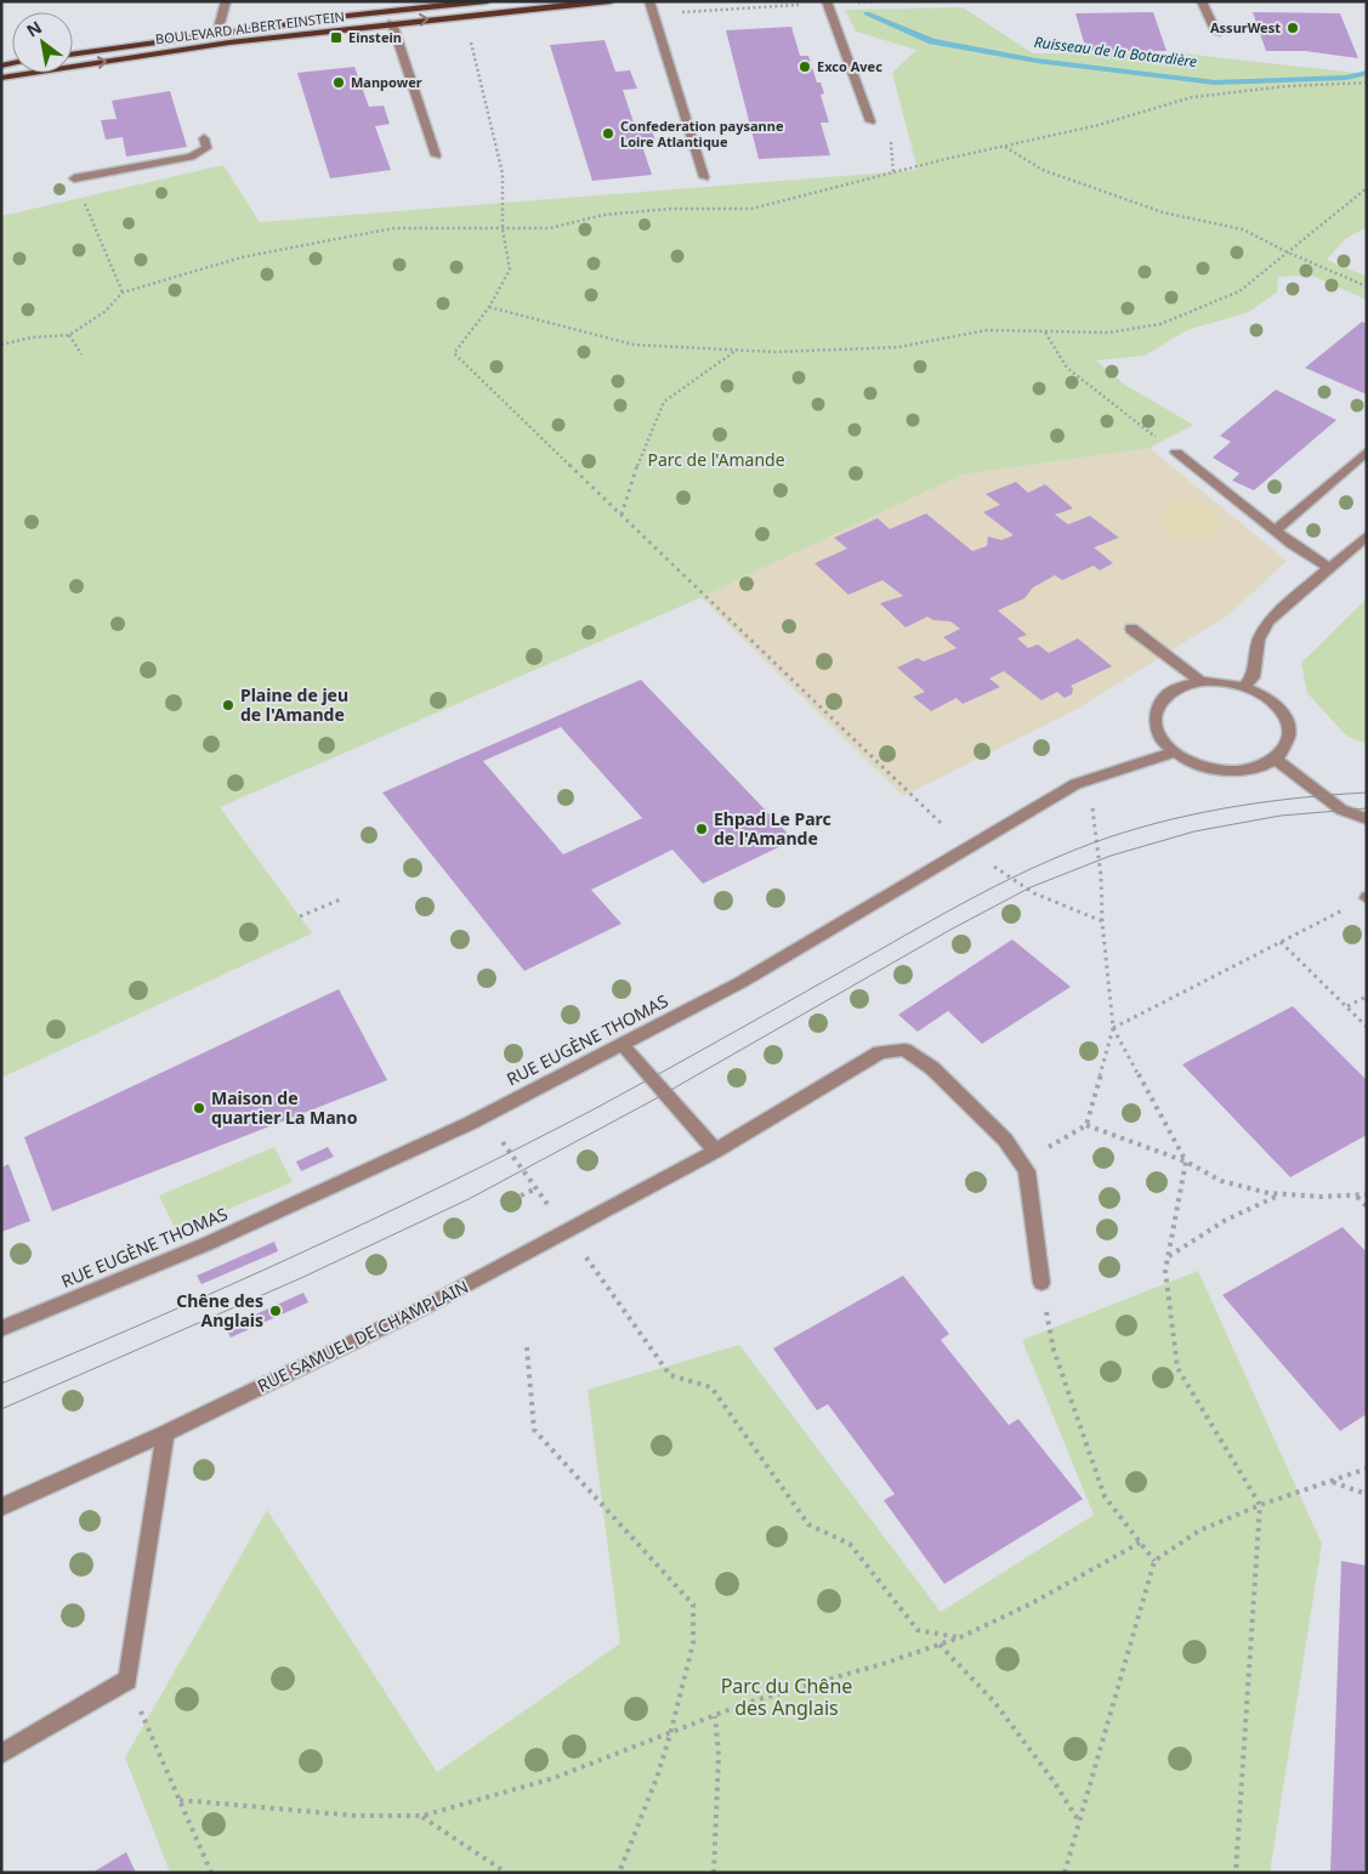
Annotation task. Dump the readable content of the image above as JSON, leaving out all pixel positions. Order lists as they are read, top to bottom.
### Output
{
  "streets": {
    "main road": ["BOULEVARD ALBERT EINSTEIN"],
    "street": ["RUE EUGÈNE THOMAS", "RUE SAMUEL DE CHAMPLAIN"]
  },
  "water": ["Ruisseau de la Botardière"],
  "parks": ["Parc de l'Amande", "Parc du Chêne des Anglais"],
  "places": {
    "other": [
      "AssurWest",
      "Exco Avec",
      "Manpower",
      "Confederation paysanne Loire Atlantique",
      "Plaine de jeu de l'Amande",
      "Ehpad Le Parc de l'Amande",
      "Maison de quartier La Mano",
      "Chêne des Anglais"
    ],
    "transit": ["Einstein"]
  },
  "north": "top left"
}
